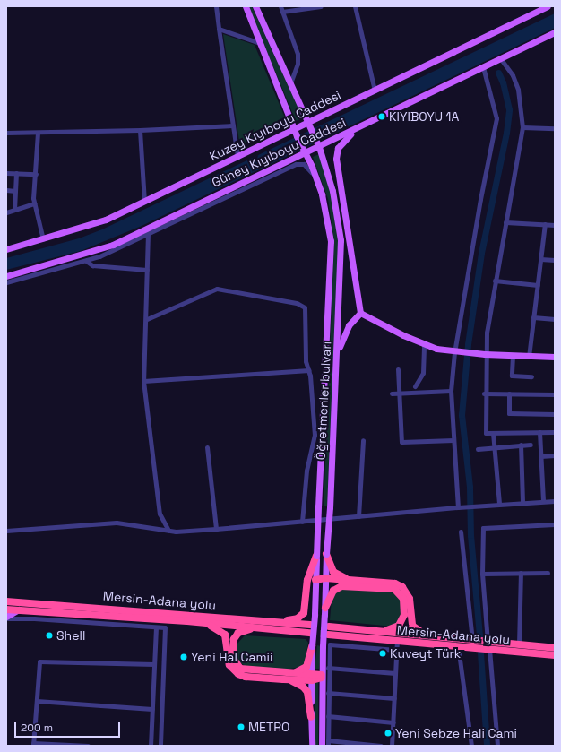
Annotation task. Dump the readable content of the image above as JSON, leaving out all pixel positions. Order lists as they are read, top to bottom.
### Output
{
  "streets": {
    "highway": ["Mersin-Adana yolu"],
    "main road": ["Kuzey Kıyıboyu Caddesi", "Güney Kıyıboyu Caddesi", "Öğretmenler bulvarı"]
  },
  "crossings": [
    ["Kuzey Kıyıboyu Caddesi", "Öğretmenler bulvarı"],
    ["Güney Kıyıboyu Caddesi", "Öğretmenler bulvarı"],
    ["Öğretmenler bulvarı", "Mersin-Adana yolu"]
  ],
  "places": [
    "KIYIBOYU 1A",
    "Shell",
    "Kuveyt Türk",
    "Yeni Hal Camii",
    "METRO",
    "Yeni Sebze Hali Cami"
  ],
  "scale_bar": "200 m"
}
